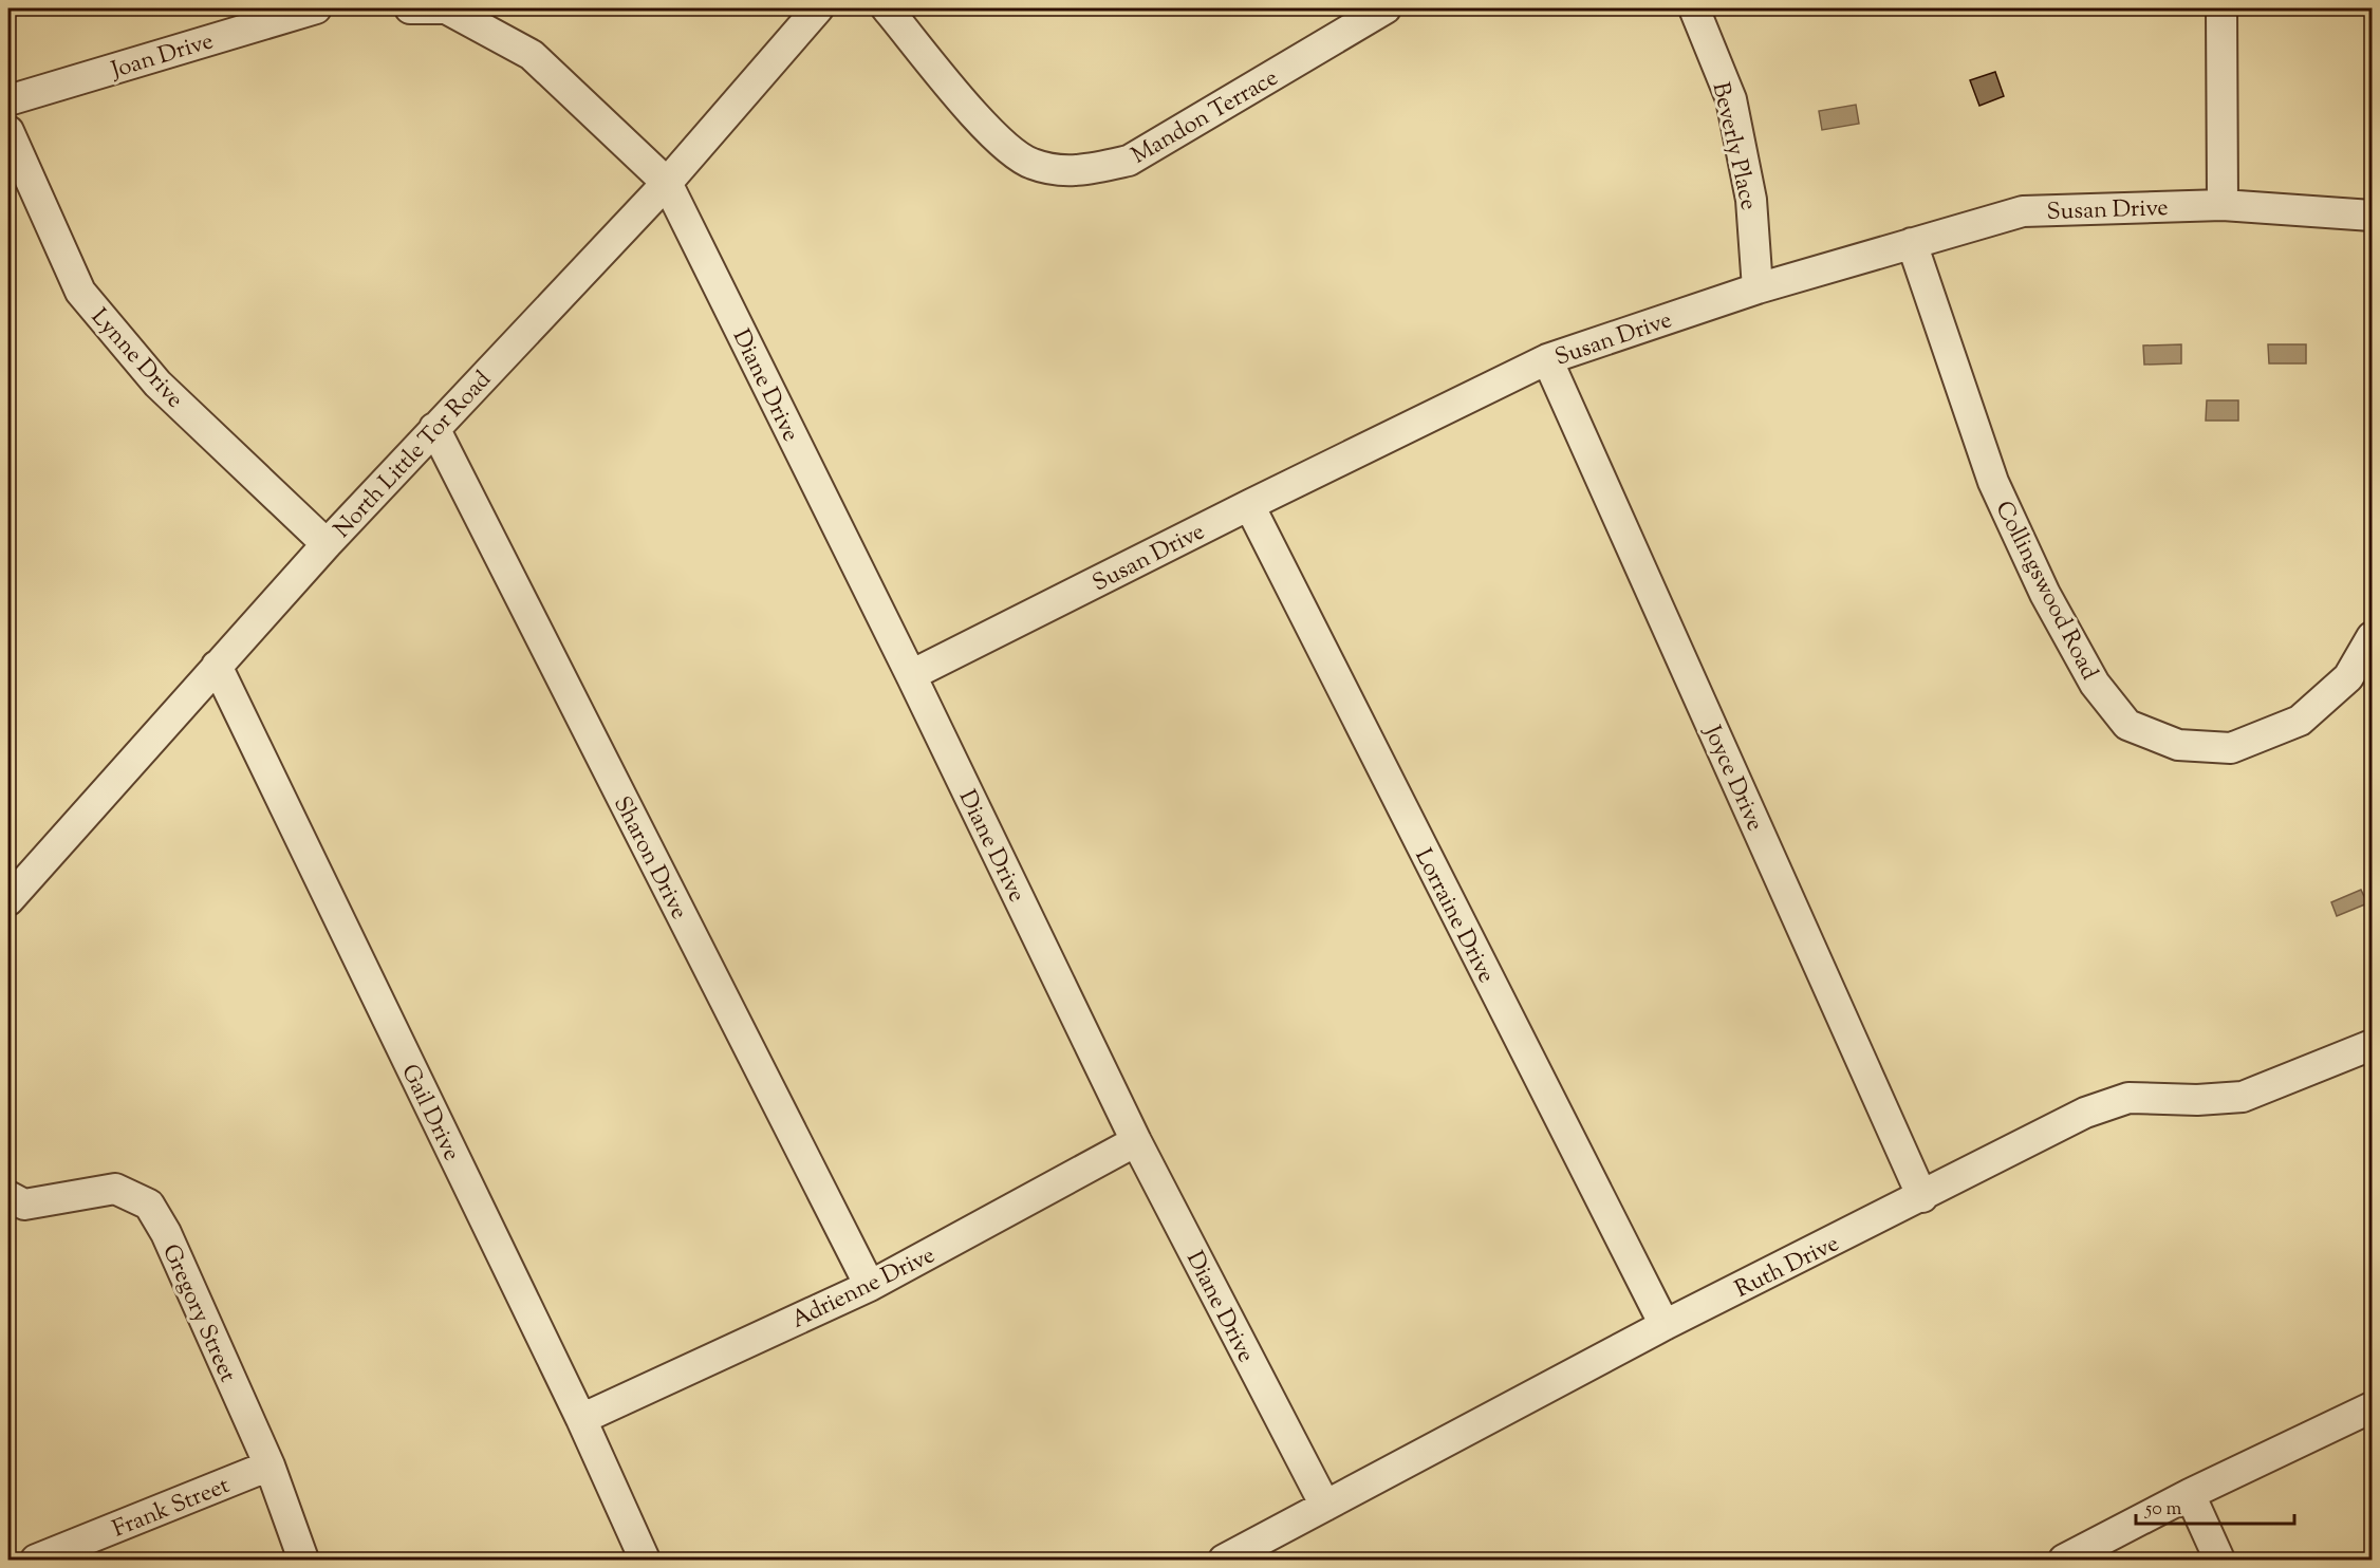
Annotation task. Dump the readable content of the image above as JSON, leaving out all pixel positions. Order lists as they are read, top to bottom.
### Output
{
  "streets": {
    "street": [
      "Joan Drive",
      "Mandon Terrace",
      "Beverly Place",
      "Susan Drive",
      "Lynne Drive",
      "Diane Drive",
      "North Little Tor Road",
      "Collingswood Road",
      "Joyce Drive",
      "Sharon Drive",
      "Lorraine Drive",
      "Gail Drive",
      "Ruth Drive",
      "Adrienne Drive",
      "Gregory Street",
      "Frank Street"
    ]
  },
  "crossings": [
    ["Beverly Place", "Susan Drive"],
    ["Susan Drive", "Diane Drive"],
    ["Susan Drive", "Collingswood Road"],
    ["Susan Drive", "Joyce Drive"],
    ["Susan Drive", "Lorraine Drive"],
    ["Lynne Drive", "North Little Tor Road"],
    ["Diane Drive", "North Little Tor Road"],
    ["Diane Drive", "Ruth Drive"],
    ["Diane Drive", "Adrienne Drive"],
    ["North Little Tor Road", "Sharon Drive"],
    ["North Little Tor Road", "Gail Drive"],
    ["Joyce Drive", "Ruth Drive"],
    ["Sharon Drive", "Adrienne Drive"],
    ["Lorraine Drive", "Ruth Drive"],
    ["Gail Drive", "Adrienne Drive"],
    ["Gregory Street", "Frank Street"]
  ],
  "scale_bar": "50 m"
}
